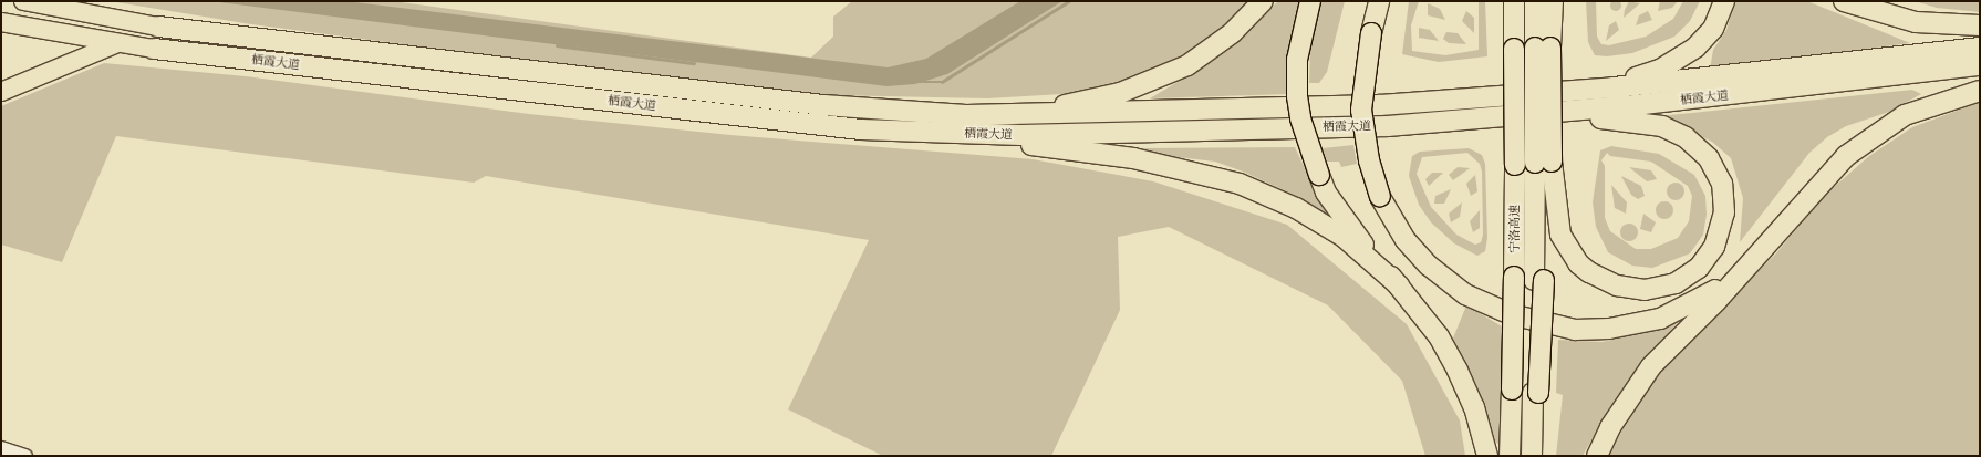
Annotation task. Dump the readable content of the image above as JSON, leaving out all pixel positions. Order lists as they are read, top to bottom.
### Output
{
  "streets": {
    "highway": ["栖霞大道", "宁洛高速"]
  }
}
